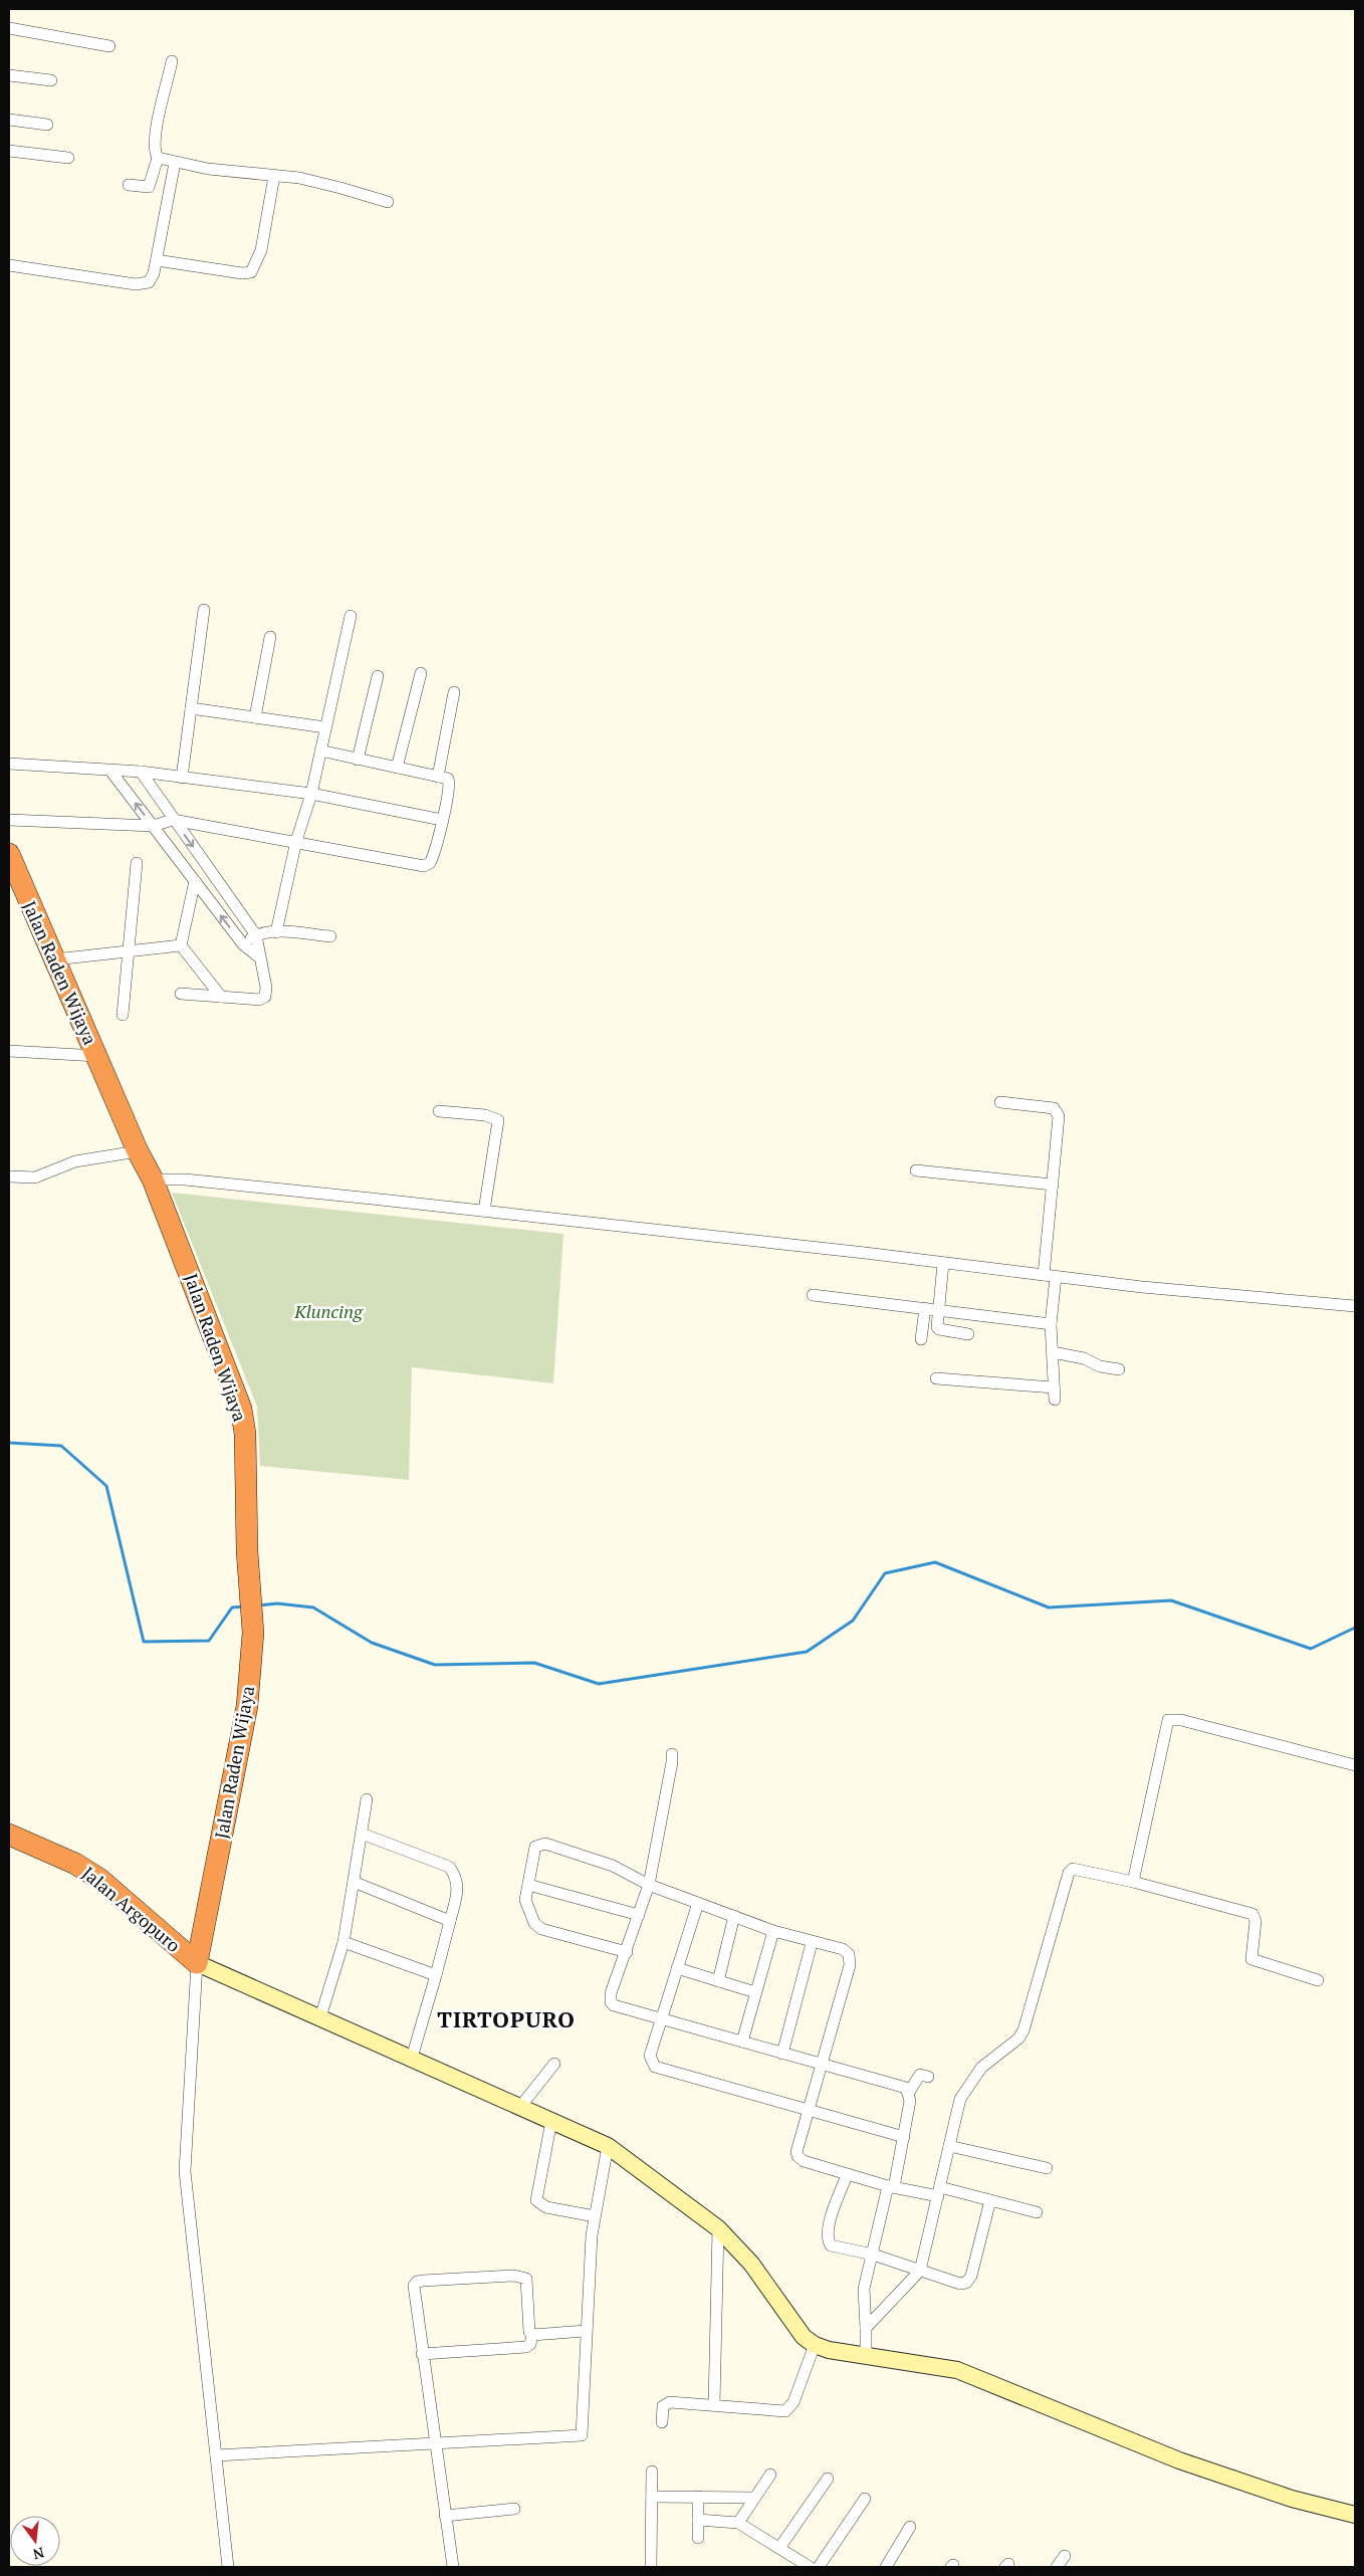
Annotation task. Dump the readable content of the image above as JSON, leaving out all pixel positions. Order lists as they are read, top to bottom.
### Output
{
  "streets": {
    "highway": ["Jalan Raden Wijaya", "Jalan Argopuro"]
  },
  "crossings": [
    ["Jalan Raden Wijaya", "Jalan Argopuro"]
  ],
  "districts": ["TIRTOPURO"],
  "parks": ["Kluncing"],
  "north": "bottom"
}
